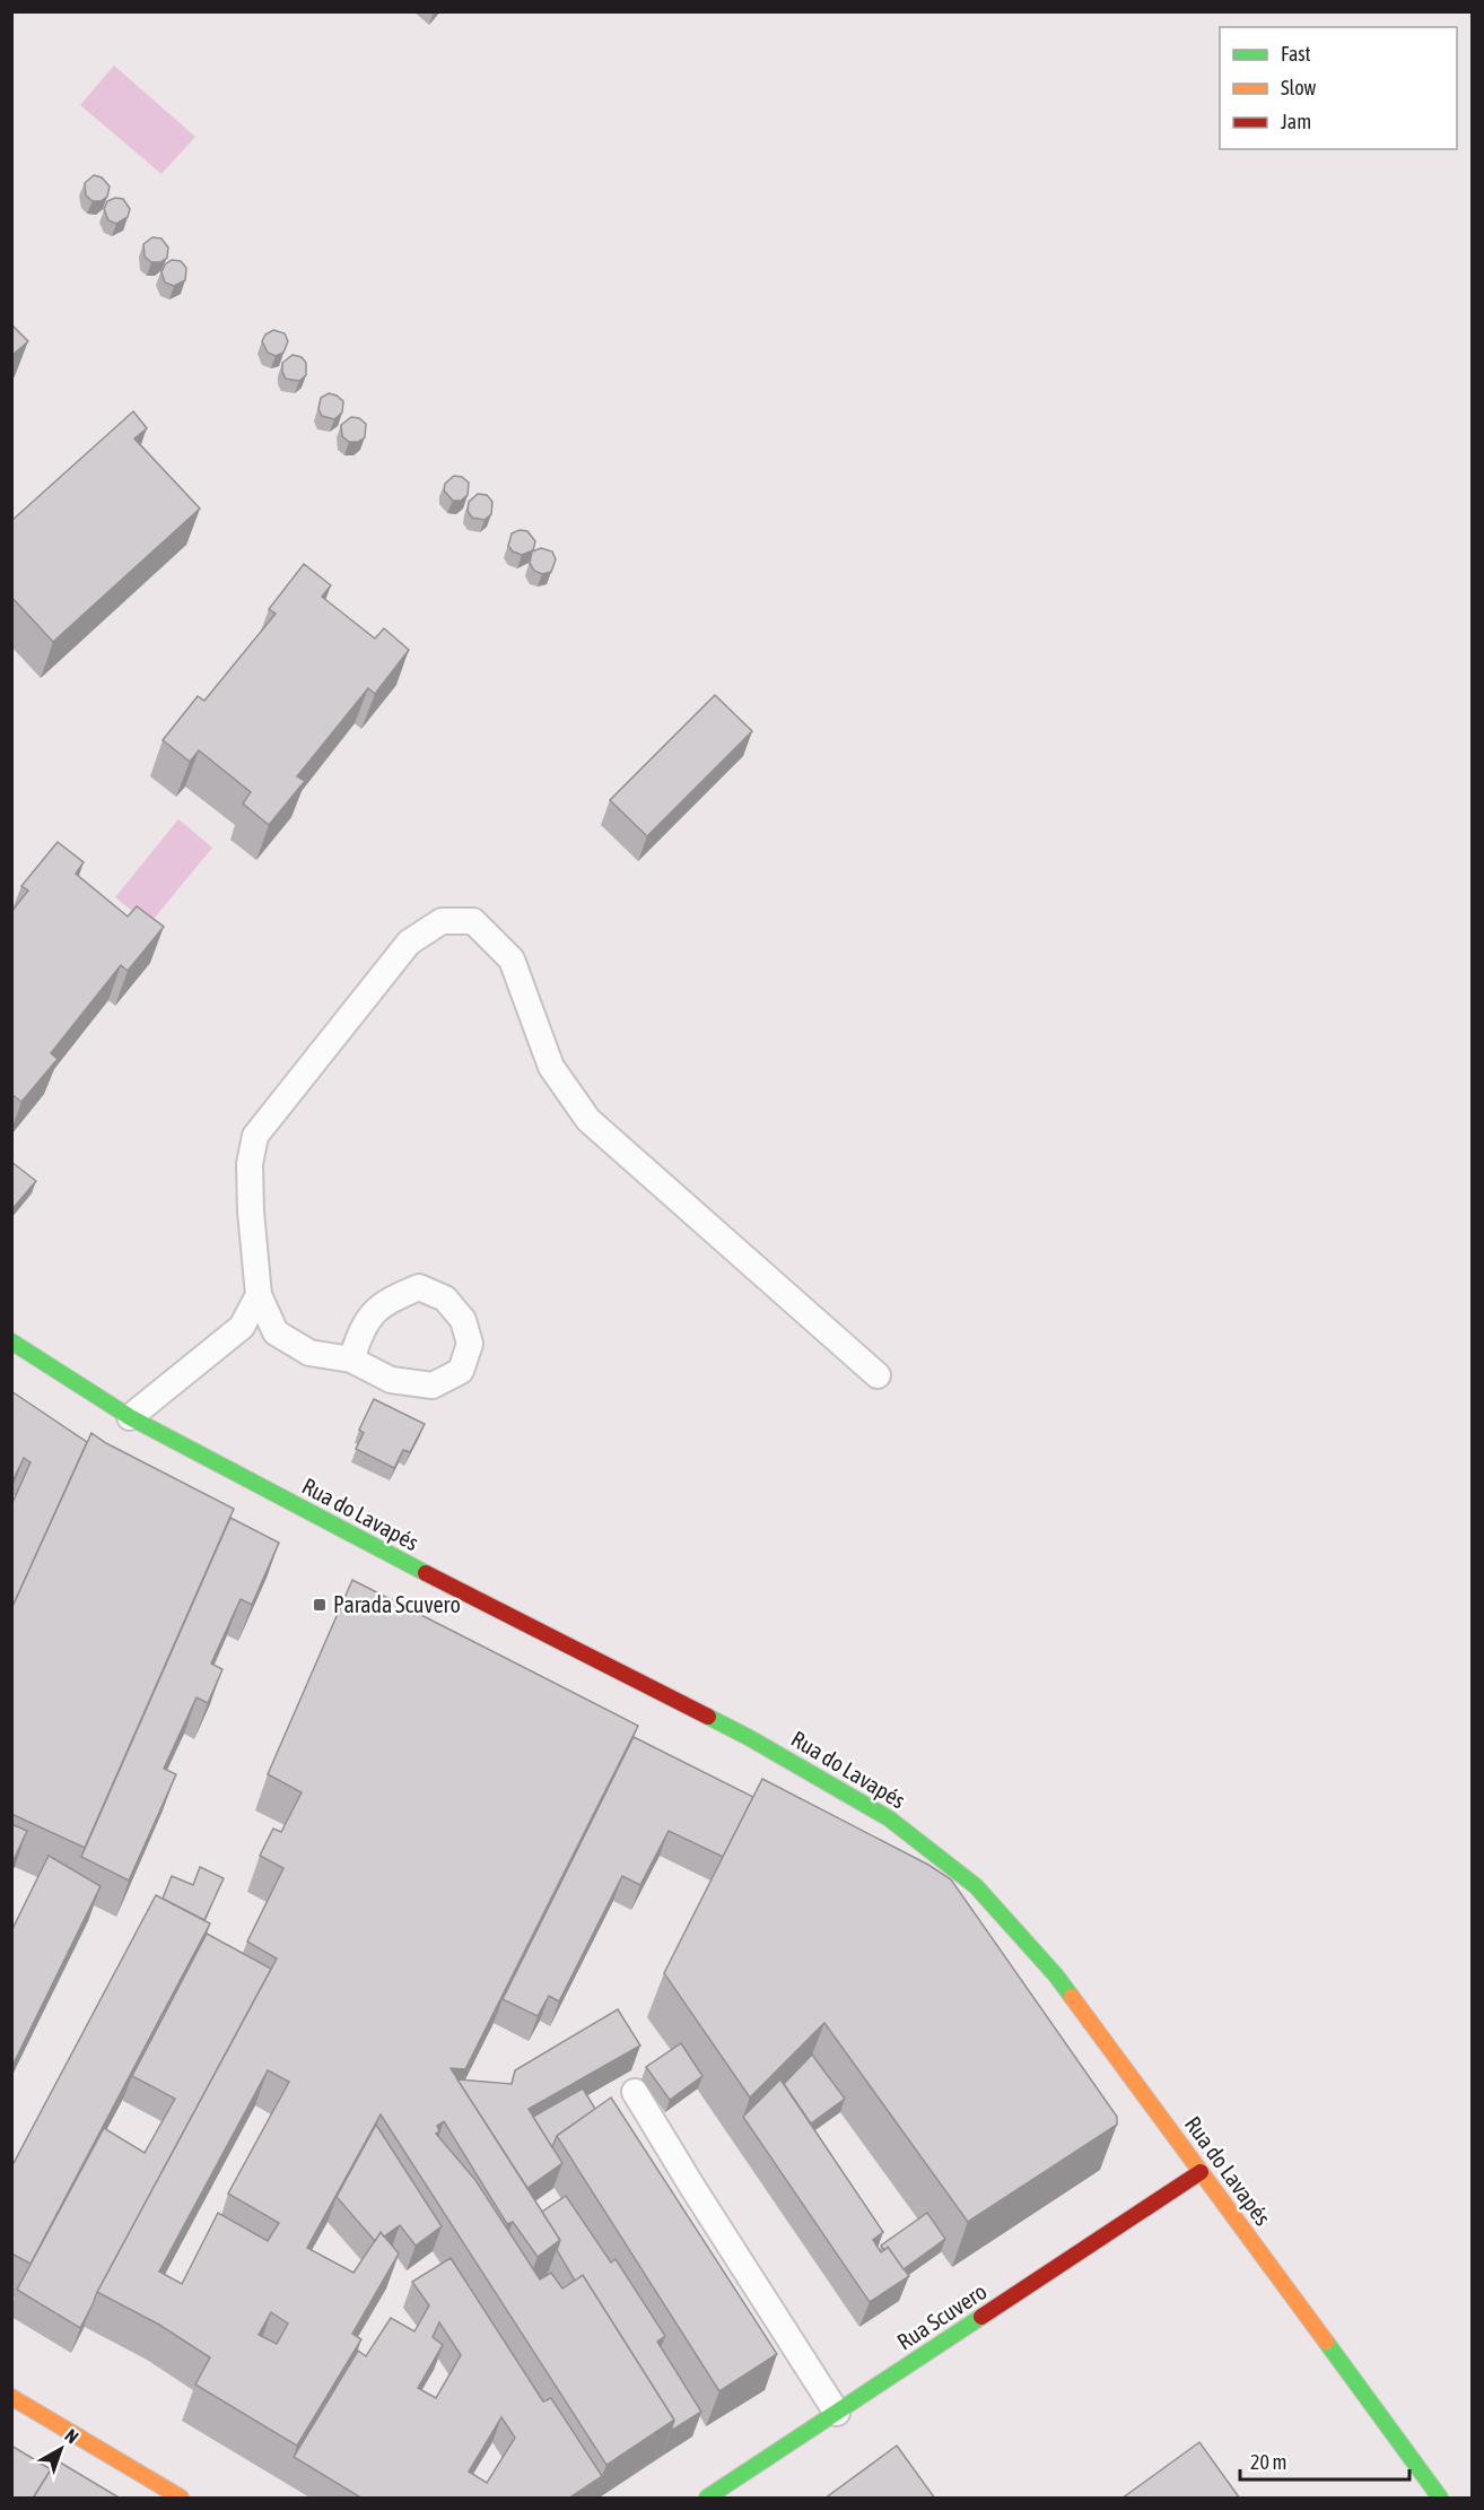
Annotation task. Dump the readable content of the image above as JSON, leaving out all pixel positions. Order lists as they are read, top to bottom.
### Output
{
  "streets": {
    "main road": ["Rua do Lavapés", "Rua Scuvero"]
  },
  "crossings": [
    ["Rua do Lavapés", "Rua Scuvero"]
  ],
  "places": {
    "transit": ["Parada Scuvero"]
  },
  "legend": ["Fast", "Slow", "Jam"],
  "scale_bar": "20 m",
  "north": "top right"
}
